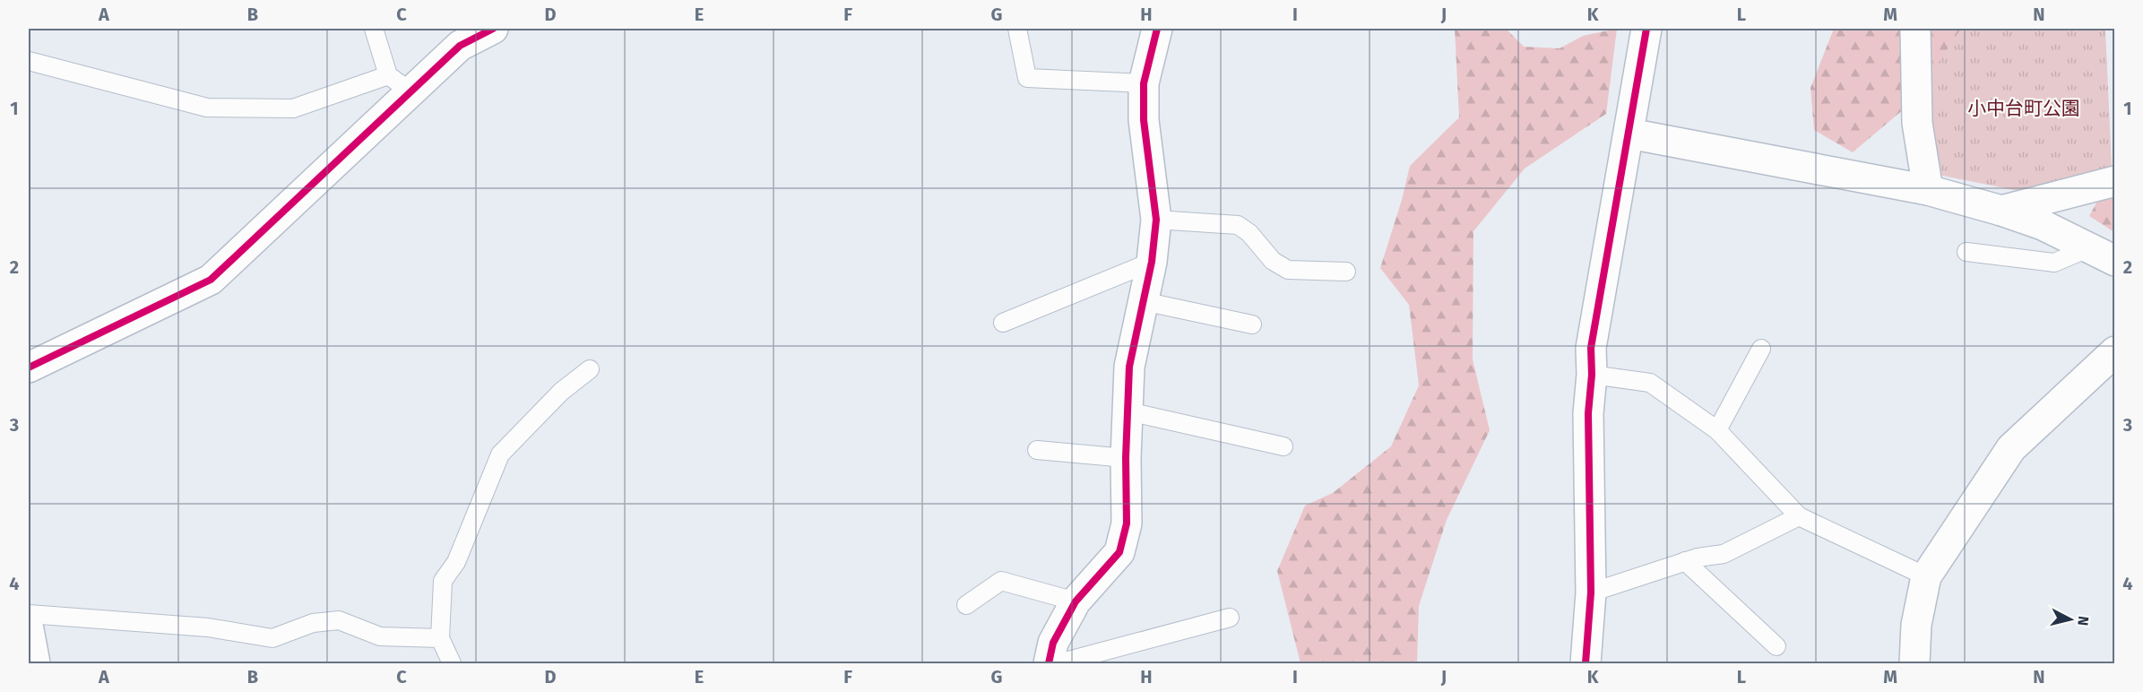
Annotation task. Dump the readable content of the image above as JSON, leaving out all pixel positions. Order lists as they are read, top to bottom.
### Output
{
  "parks": ["小中台町公園"],
  "north": "right",
  "grid": {
    "columns": [
      "A",
      "B",
      "C",
      "D",
      "E",
      "F",
      "G",
      "H",
      "I",
      "J",
      "K",
      "L",
      "M",
      "N"
    ],
    "rows": [
      "1",
      "2",
      "3",
      "4"
    ]
  }
}
